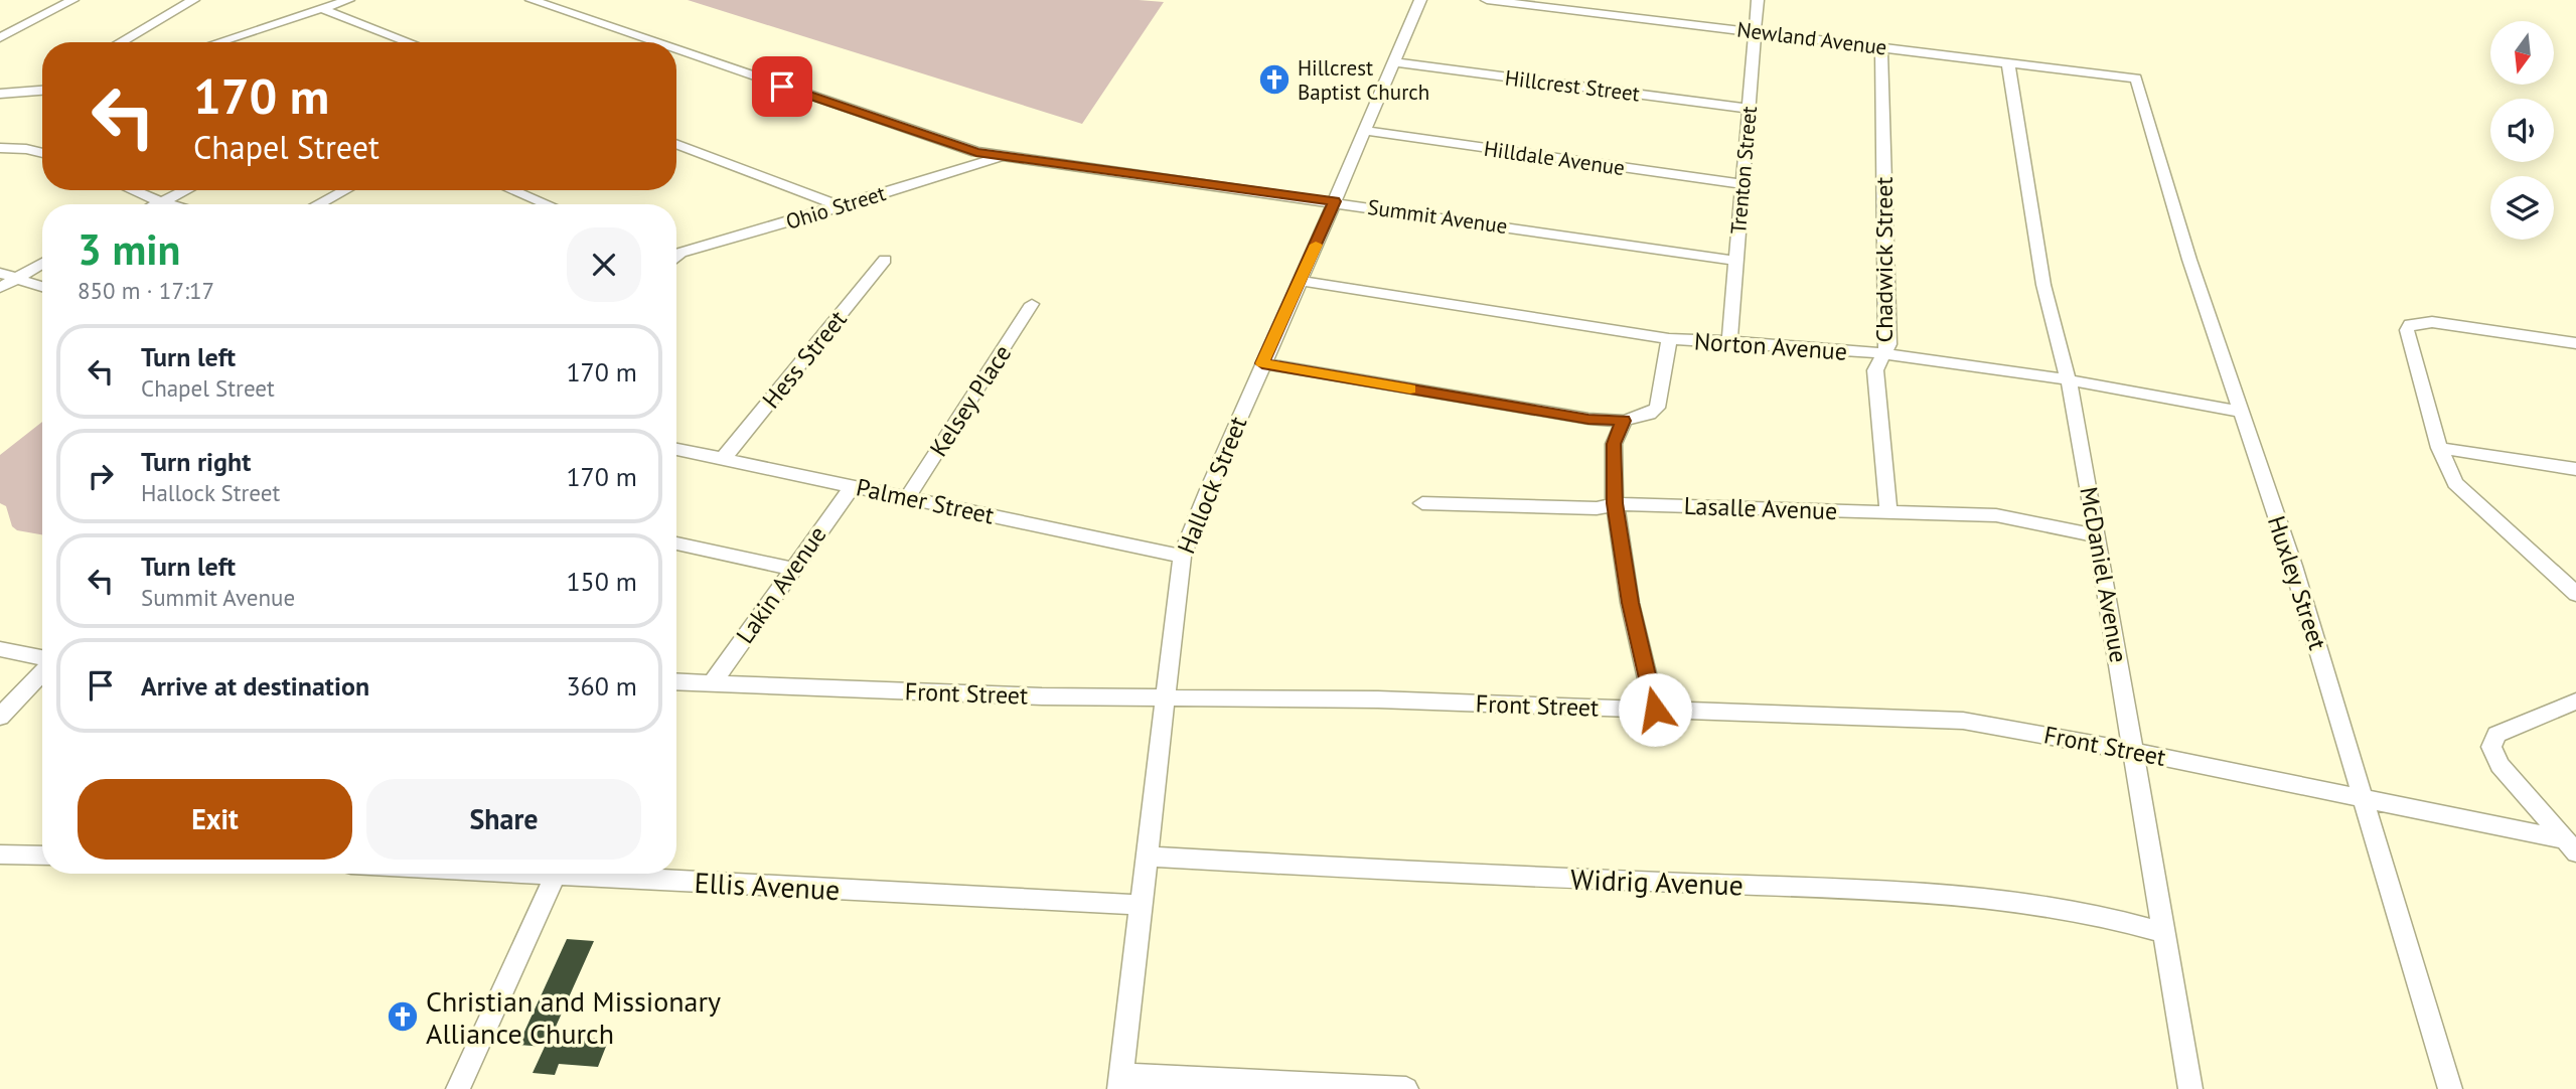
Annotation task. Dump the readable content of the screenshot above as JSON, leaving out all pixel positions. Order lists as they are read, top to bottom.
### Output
{
  "streets": {
    "street": [
      "Newland Avenue",
      "Hillcrest Street",
      "Hilldale Avenue",
      "Trenton Street",
      "Ohio Street",
      "Summit Avenue",
      "Chadwick Street",
      "Norton Avenue",
      "Hess Street",
      "Kelsey Place",
      "Hallock Street",
      "Palmer Street",
      "Lasalle Avenue",
      "McDaniel Avenue",
      "Huxley Street",
      "Lakin Avenue",
      "Front Street",
      "Widrig Avenue",
      "Ellis Avenue"
    ]
  },
  "crossings": [
    ["Newland Avenue", "Trenton Street"],
    ["Newland Avenue", "Chadwick Street"],
    ["Newland Avenue", "McDaniel Avenue"],
    ["Newland Avenue", "Huxley Street"],
    ["Hillcrest Street", "Trenton Street"],
    ["Hillcrest Street", "Hallock Street"],
    ["Hilldale Avenue", "Trenton Street"],
    ["Hilldale Avenue", "Hallock Street"],
    ["Trenton Street", "Summit Avenue"],
    ["Trenton Street", "Norton Avenue"],
    ["Ohio Street", "Summit Avenue"],
    ["Summit Avenue", "Hallock Street"],
    ["Chadwick Street", "Norton Avenue"],
    ["Chadwick Street", "Lasalle Avenue"],
    ["Norton Avenue", "Hallock Street"],
    ["Norton Avenue", "McDaniel Avenue"],
    ["Norton Avenue", "Huxley Street"],
    ["Hess Street", "Palmer Street"],
    ["Kelsey Place", "Palmer Street"],
    ["Hallock Street", "Palmer Street"],
    ["Hallock Street", "Front Street"],
    ["Hallock Street", "Widrig Avenue"],
    ["Hallock Street", "Ellis Avenue"],
    ["Palmer Street", "Lakin Avenue"],
    ["Lasalle Avenue", "McDaniel Avenue"],
    ["McDaniel Avenue", "Front Street"],
    ["McDaniel Avenue", "Widrig Avenue"],
    ["Huxley Street", "Front Street"],
    ["Lakin Avenue", "Front Street"]
  ],
  "places": {
    "church": ["Hillcrest Baptist Church", "Christian and Missionary Alliance Church"]
  },
  "north": "bottom",
  "page": {
    "turn": ["170 m", "Chapel Street"],
    "heading": ["3 min", "850 m · 17:17"],
    "list": [
      {
        "name": "Turn left",
        "note": "Chapel Street",
        "value": "170 m"
      },
      {
        "name": "Turn right",
        "note": "Hallock Street",
        "value": "170 m"
      },
      {
        "name": "Turn left",
        "note": "Summit Avenue",
        "value": "150 m"
      },
      {
        "name": "Arrive at destination",
        "value": "360 m"
      }
    ],
    "buttons": ["Exit", "Share"]
  }
}
